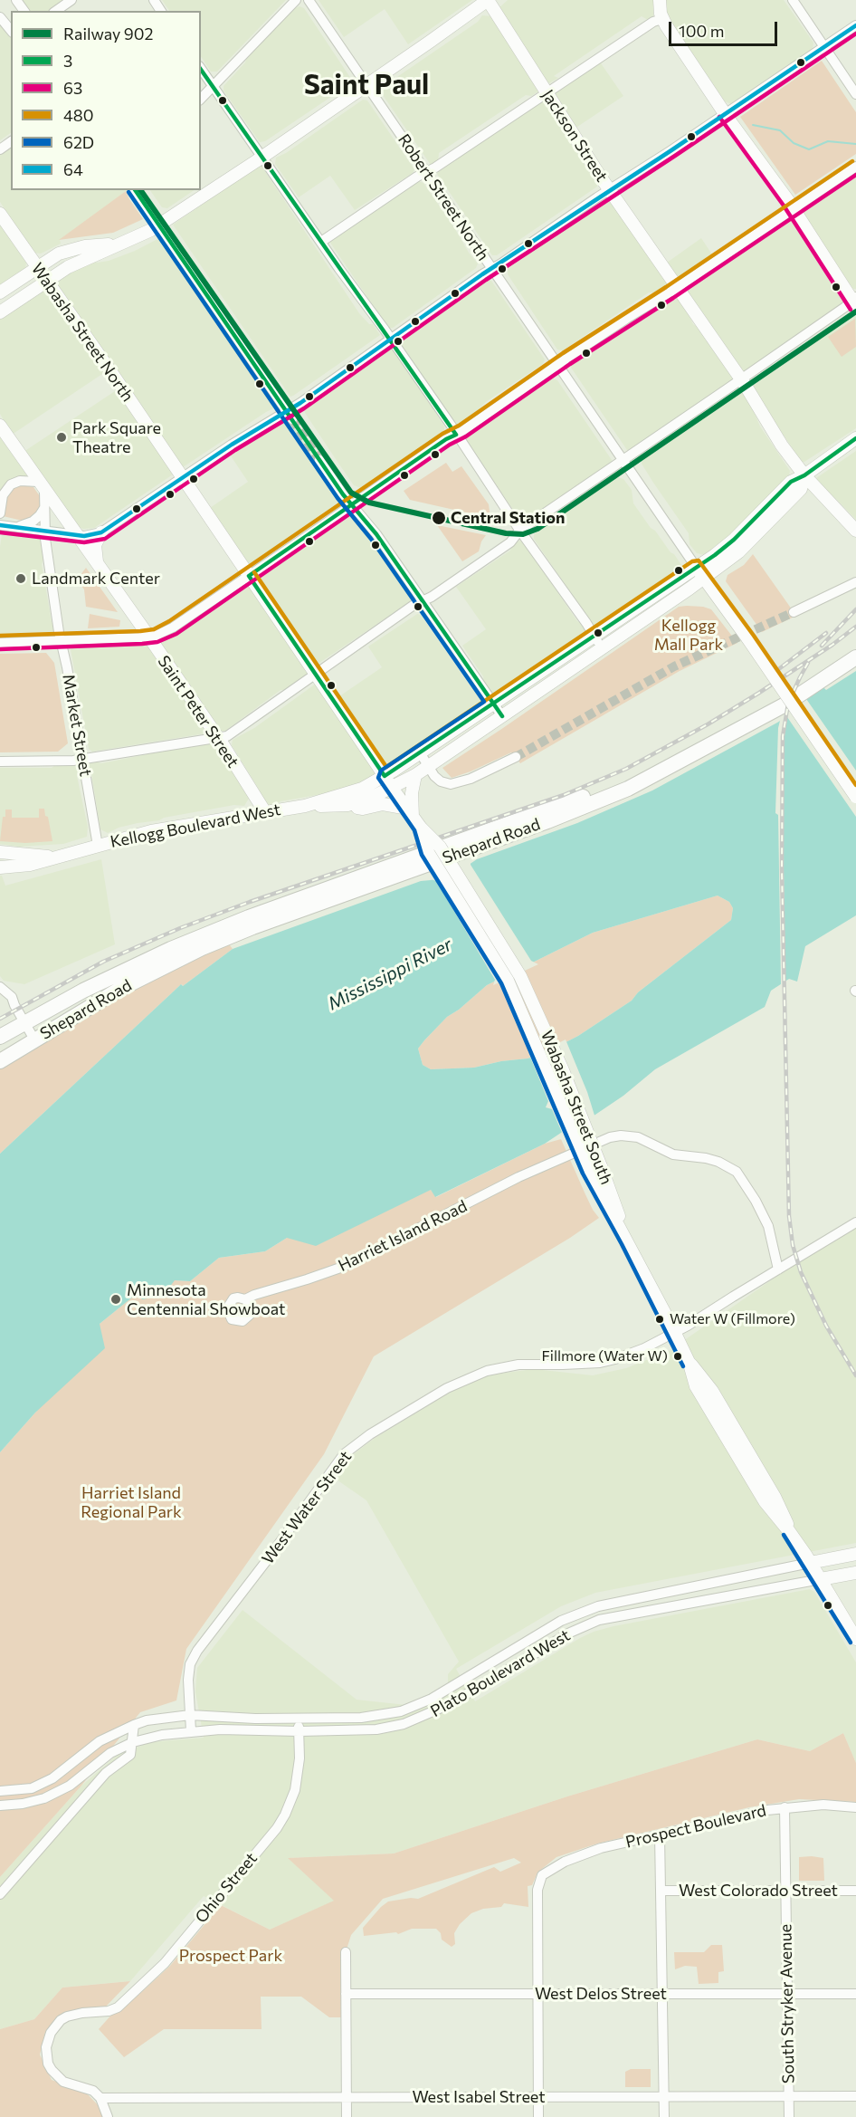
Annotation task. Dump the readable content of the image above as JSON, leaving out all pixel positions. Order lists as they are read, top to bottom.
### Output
{
  "streets": {
    "highway": ["Shepard Road"],
    "main road": [
      "Jackson Street",
      "Robert Street North",
      "Wabasha Street North",
      "Saint Peter Street",
      "Kellogg Boulevard West",
      "Wabasha Street South"
    ],
    "street": [
      "Market Street",
      "Harriet Island Road",
      "West Water Street",
      "Plato Boulevard West",
      "Prospect Boulevard",
      "Ohio Street",
      "West Colorado Street",
      "West Delos Street",
      "South Stryker Avenue",
      "West Isabel Street"
    ]
  },
  "crossings": [
    ["Jackson Street", "Kellogg Boulevard West"],
    ["Robert Street North", "Kellogg Boulevard West"],
    ["Wabasha Street North", "Kellogg Boulevard West"],
    ["Wabasha Street North", "Wabasha Street South"],
    ["Saint Peter Street", "Market Street"],
    ["Saint Peter Street", "Kellogg Boulevard West"],
    ["Market Street", "Kellogg Boulevard West"],
    ["Wabasha Street South", "West Water Street"],
    ["Wabasha Street South", "Plato Boulevard West"],
    ["Harriet Island Road", "West Water Street"],
    ["West Water Street", "Plato Boulevard West"],
    ["Plato Boulevard West", "Ohio Street"],
    ["Prospect Boulevard", "West Delos Street"],
    ["Prospect Boulevard", "South Stryker Avenue"],
    ["Ohio Street", "West Isabel Street"],
    ["West Colorado Street", "South Stryker Avenue"],
    ["West Delos Street", "South Stryker Avenue"],
    ["South Stryker Avenue", "West Isabel Street"]
  ],
  "districts": ["Saint Paul"],
  "water": ["Mississippi River"],
  "parks": ["Kellogg Mall Park", "Harriet Island Regional Park", "Prospect Park"],
  "places": [
    "Park Square Theatre",
    "Central Station",
    "Landmark Center",
    "Minnesota Centennial Showboat",
    "Water W (Fillmore)",
    "Fillmore (Water W)"
  ],
  "lines": [
    "transit line 64",
    "transit line 63",
    "transit line 3",
    "transit line 480",
    "rail line 902",
    "transit line 62D"
  ],
  "legend": [
    "Railway 902",
    "3",
    "63",
    "480",
    "62D",
    "64"
  ],
  "scale_bar": "100 m"
}
